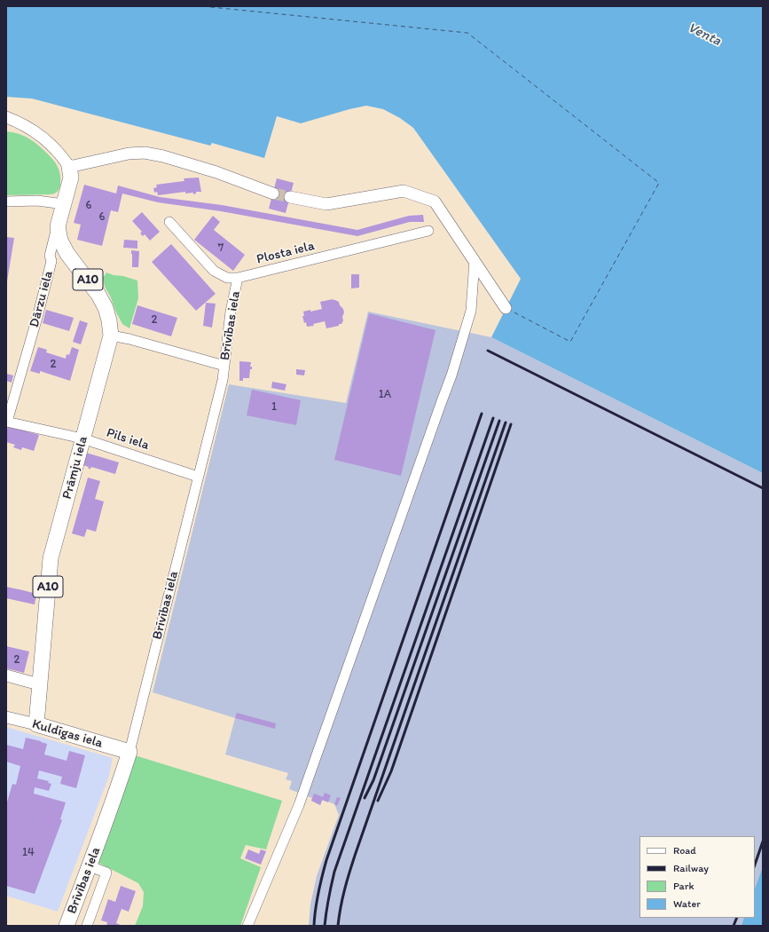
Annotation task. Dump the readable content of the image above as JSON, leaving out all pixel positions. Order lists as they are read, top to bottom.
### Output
{
  "streets": {
    "main road": [
      "A10",
      "Dārzu iela",
      "Brīvības iela",
      "Prāmju iela",
      "Kuldīgas iela"
    ],
    "street": ["Plosta iela", "Pils iela"]
  },
  "crossings": [
    ["Plosta iela", "Brīvības iela"],
    ["Dārzu iela", "Pils iela"],
    ["Dārzu iela", "Prāmju iela"],
    ["Brīvības iela", "Pils iela"],
    ["Brīvības iela", "Kuldīgas iela"],
    ["Pils iela", "Prāmju iela"],
    ["Prāmju iela", "Kuldīgas iela"]
  ],
  "water": ["Venta"],
  "house_numbers": [
    "6",
    "6",
    "7",
    "2",
    "2",
    "1A",
    "1",
    "2",
    "14"
  ],
  "legend": [
    "Road",
    "Railway",
    "Park",
    "Water"
  ]
}
